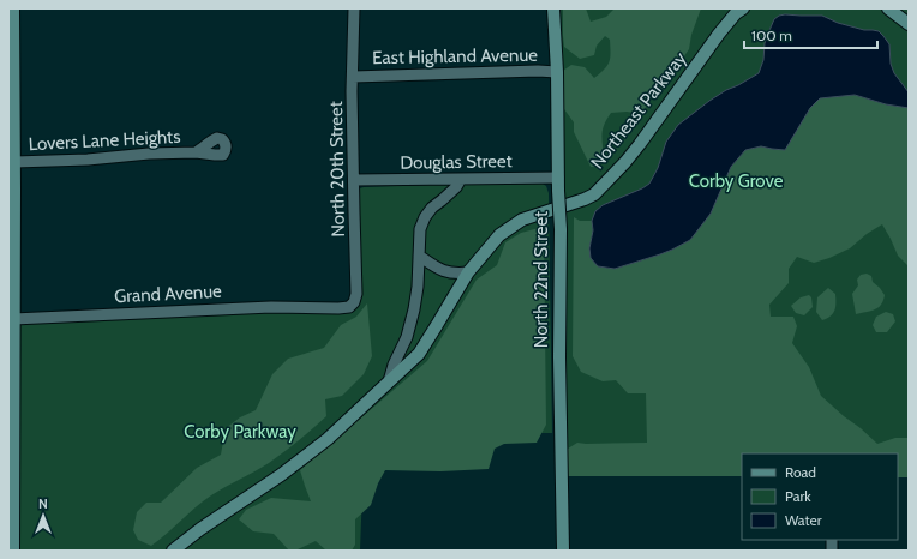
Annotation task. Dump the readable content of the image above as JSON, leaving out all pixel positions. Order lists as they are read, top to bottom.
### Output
{
  "streets": {
    "street": [
      "East Highland Avenue",
      "Northeast Parkway",
      "Lovers Lane Heights",
      "Douglas Street",
      "North 20th Street",
      "North 22nd Street",
      "Grand Avenue"
    ]
  },
  "crossings": [
    ["East Highland Avenue", "North 20th Street"],
    ["East Highland Avenue", "North 22nd Street"],
    ["Douglas Street", "North 20th Street"],
    ["Douglas Street", "North 22nd Street"],
    ["North 20th Street", "Grand Avenue"]
  ],
  "parks": ["Corby Grove", "Corby Parkway"],
  "legend": ["Road", "Park", "Water"],
  "scale_bar": "100 m",
  "north": "top"
}
